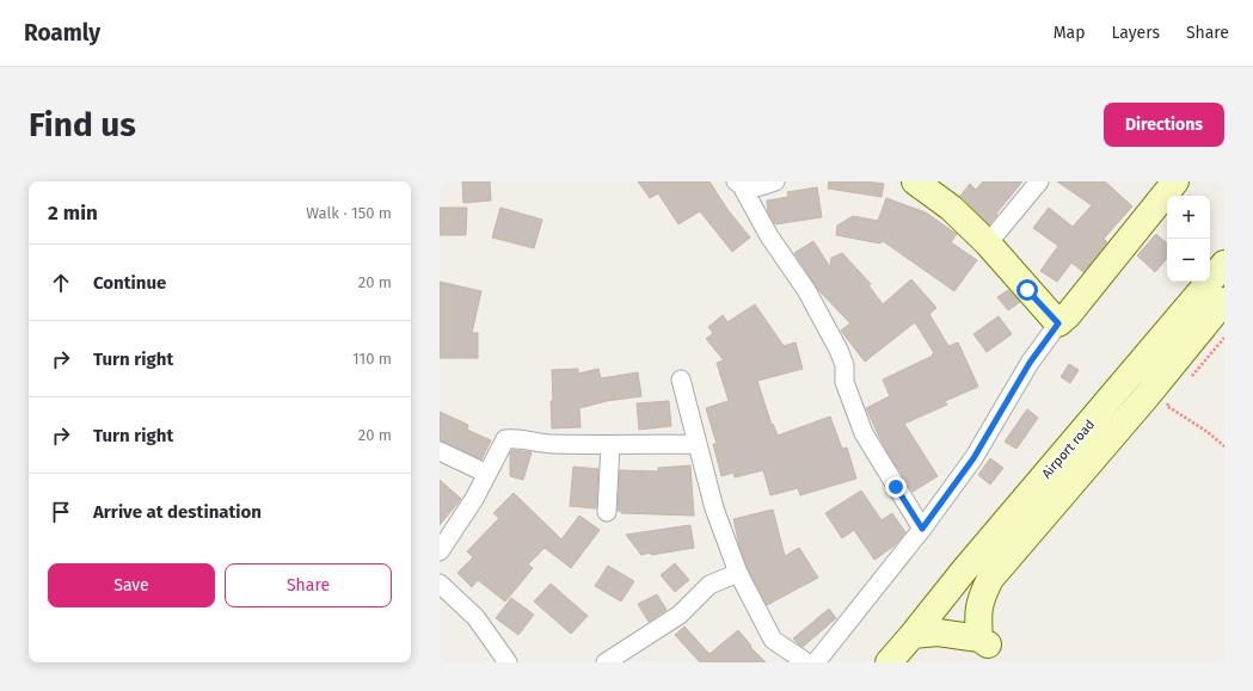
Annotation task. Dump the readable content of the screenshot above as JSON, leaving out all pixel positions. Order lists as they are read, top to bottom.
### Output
{
  "streets": {
    "main road": ["Airport road"]
  },
  "page": {
    "header": "Roamly",
    "nav": ["Map", "Layers", "Share"],
    "buttons": [
      "Directions",
      ["Save", "Share"]
    ],
    "title": "Find us",
    "heading": ["2 min", "Walk · 150 m"],
    "map_buttons": ["+", "−"],
    "list": [
      ["Continue", "20 m"],
      ["Turn right", "110 m"],
      ["Turn right", "20 m"],
      "Arrive at destination"
    ]
  }
}
